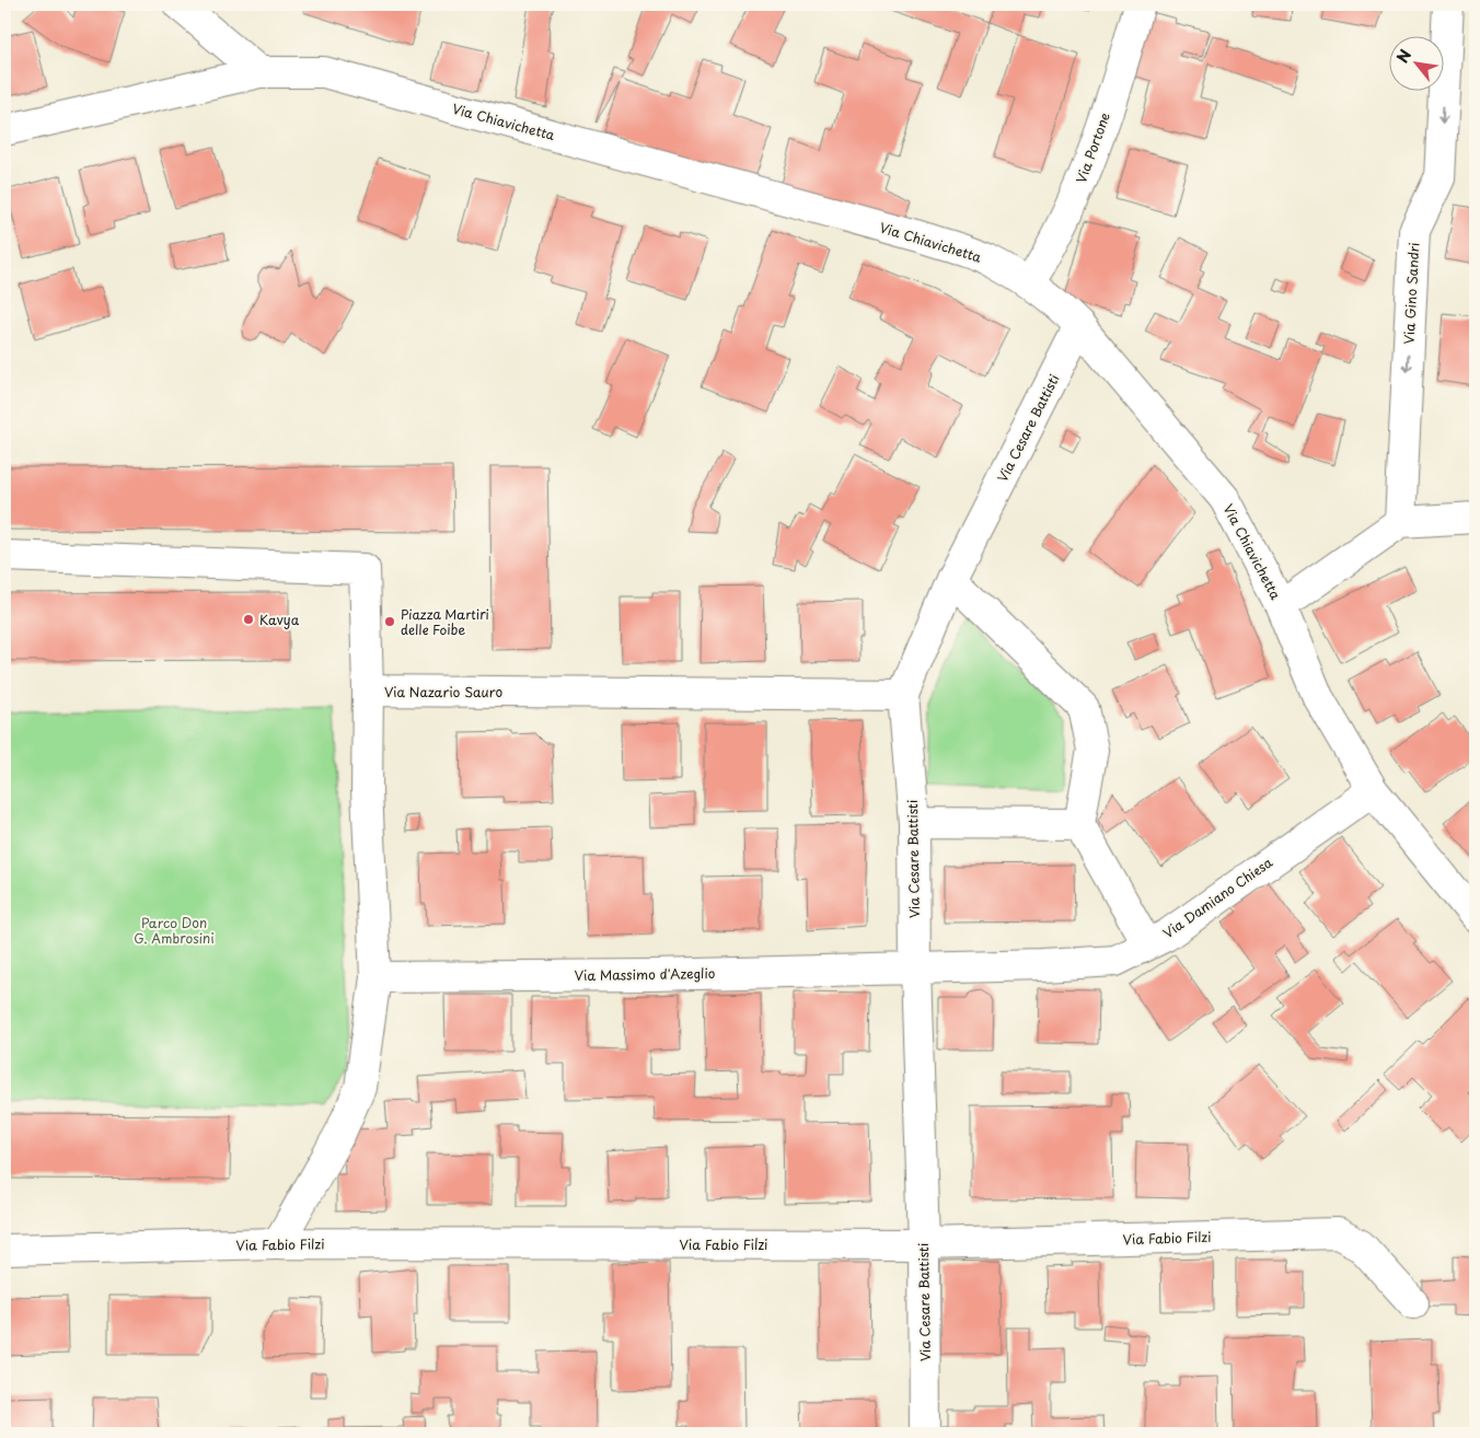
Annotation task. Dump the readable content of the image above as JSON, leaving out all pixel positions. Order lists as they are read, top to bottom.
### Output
{
  "streets": {
    "street": [
      "Via Chiavichetta",
      "Via Portone",
      "Via Gino Sandri",
      "Via Cesare Battisti",
      "Via Nazario Sauro",
      "Via Damiano Chiesa",
      "Via Massimo d'Azeglio",
      "Via Fabio Filzi"
    ]
  },
  "crossings": [
    ["Via Chiavichetta", "Via Portone"],
    ["Via Chiavichetta", "Via Cesare Battisti"],
    ["Via Chiavichetta", "Via Damiano Chiesa"],
    ["Via Cesare Battisti", "Via Nazario Sauro"],
    ["Via Cesare Battisti", "Via Damiano Chiesa"],
    ["Via Cesare Battisti", "Via Massimo d'Azeglio"],
    ["Via Cesare Battisti", "Via Fabio Filzi"],
    ["Via Damiano Chiesa", "Via Massimo d'Azeglio"]
  ],
  "one_way": ["Via Gino Sandri"],
  "parks": ["Parco Don G. Ambrosini"],
  "places": ["Kavya", "Piazza Martiri delle Foibe"],
  "north": "top left"
}
